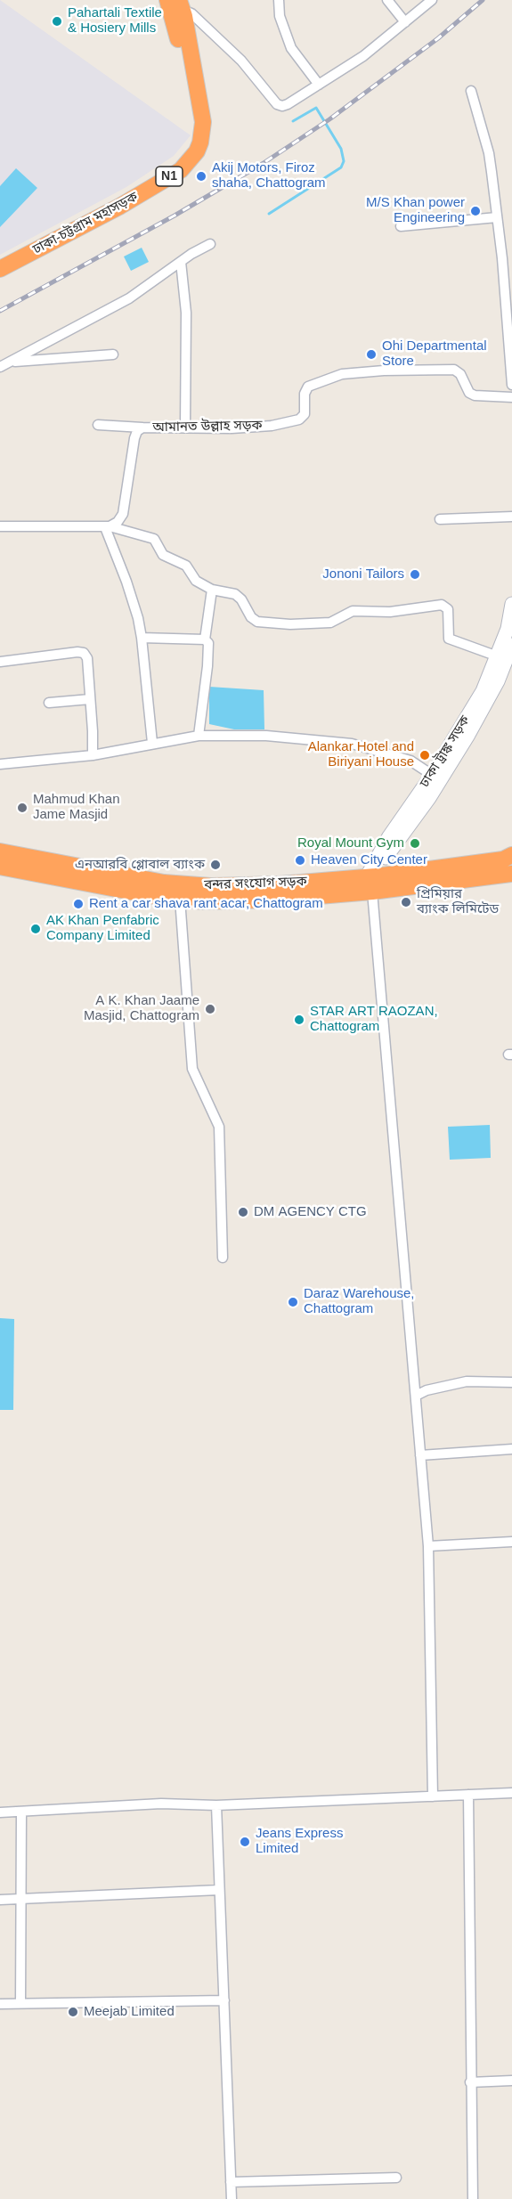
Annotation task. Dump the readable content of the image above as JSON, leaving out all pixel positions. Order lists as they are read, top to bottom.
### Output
{
  "streets": {
    "highway": ["N1", "ঢাকা-চট্টগ্রাম মহাসড়ক", "বন্দর সংযোগ সড়ক"],
    "main road": ["ঢাকা ট্রাঙ্ক সড়ক"],
    "street": ["আমানত উল্লাহ সড়ক"]
  },
  "crossings": [
    ["ঢাকা ট্রাঙ্ক সড়ক", "বন্দর সংযোগ সড়ক"]
  ],
  "places": [
    "Pahartali Textile & Hosiery Mills",
    "Akij Motors, Firoz shaha, Chattogram",
    "M/S Khan power Engineering",
    "Ohi Departmental Store",
    "Jononi Tailors",
    "Alankar Hotel and Biriyani House",
    "Mahmud Khan Jame Masjid",
    "Royal Mount Gym",
    "Heaven City Center",
    "এনআরবি গ্লোবাল ব্যাংক",
    "প্রিমিয়ার ব্যাংক লিমিটেড",
    "Rent a car shava rant acar, Chattogram",
    "AK Khan Penfabric Company Limited",
    "A K. Khan Jaame Masjid, Chattogram",
    "STAR ART RAOZAN, Chattogram",
    "DM AGENCY CTG",
    "Daraz Warehouse, Chattogram",
    "Jeans Express Limited",
    "Meejab Limited"
  ]
}
